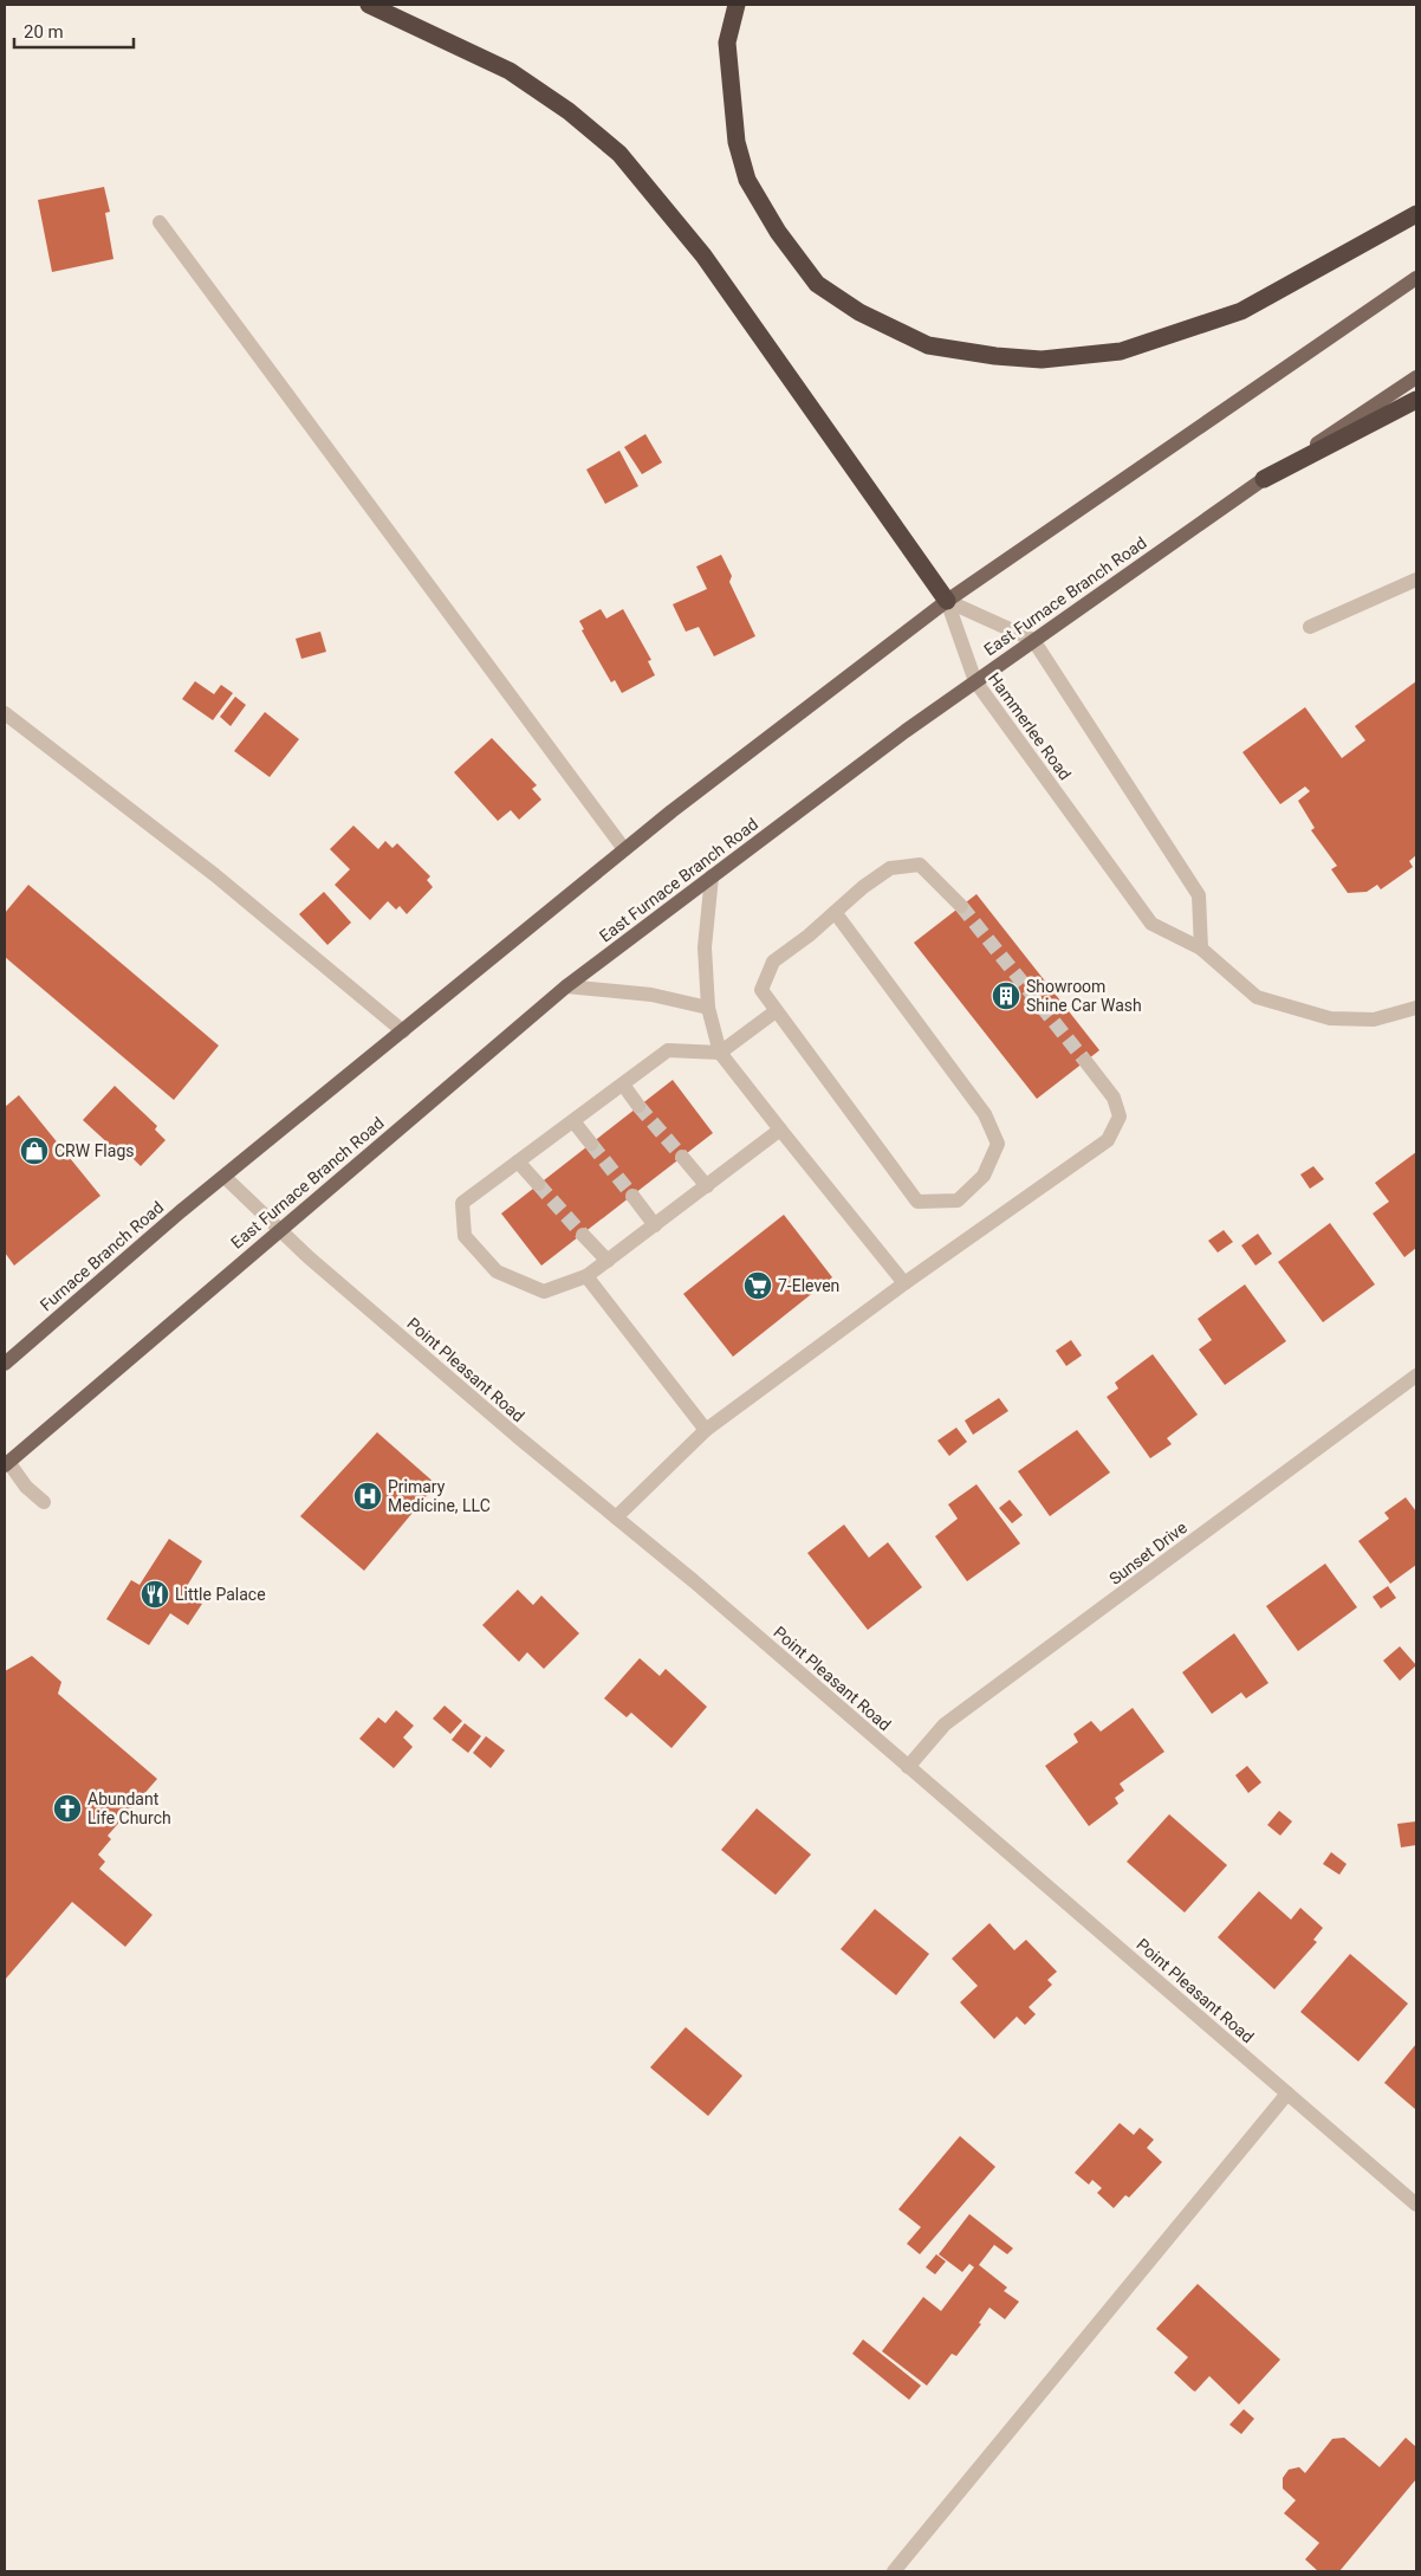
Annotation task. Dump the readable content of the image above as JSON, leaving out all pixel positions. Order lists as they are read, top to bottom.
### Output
{
  "streets": {
    "main road": ["East Furnace Branch Road", "Furnace Branch Road"],
    "street": ["Hammerlee Road", "Point Pleasant Road", "Sunset Drive"]
  },
  "crossings": [
    ["East Furnace Branch Road", "Hammerlee Road"],
    ["East Furnace Branch Road", "Point Pleasant Road"],
    ["Furnace Branch Road", "Point Pleasant Road"],
    ["Point Pleasant Road", "Sunset Drive"]
  ],
  "places": {
    "building": ["Showroom Shine Car Wash"],
    "shop": ["CRW Flags"],
    "supermarket": ["7-Eleven"],
    "hospital": ["Primary Medicine, LLC"],
    "restaurant": ["Little Palace"],
    "church": ["Abundant Life Church"]
  },
  "scale_bar": "20 m"
}
